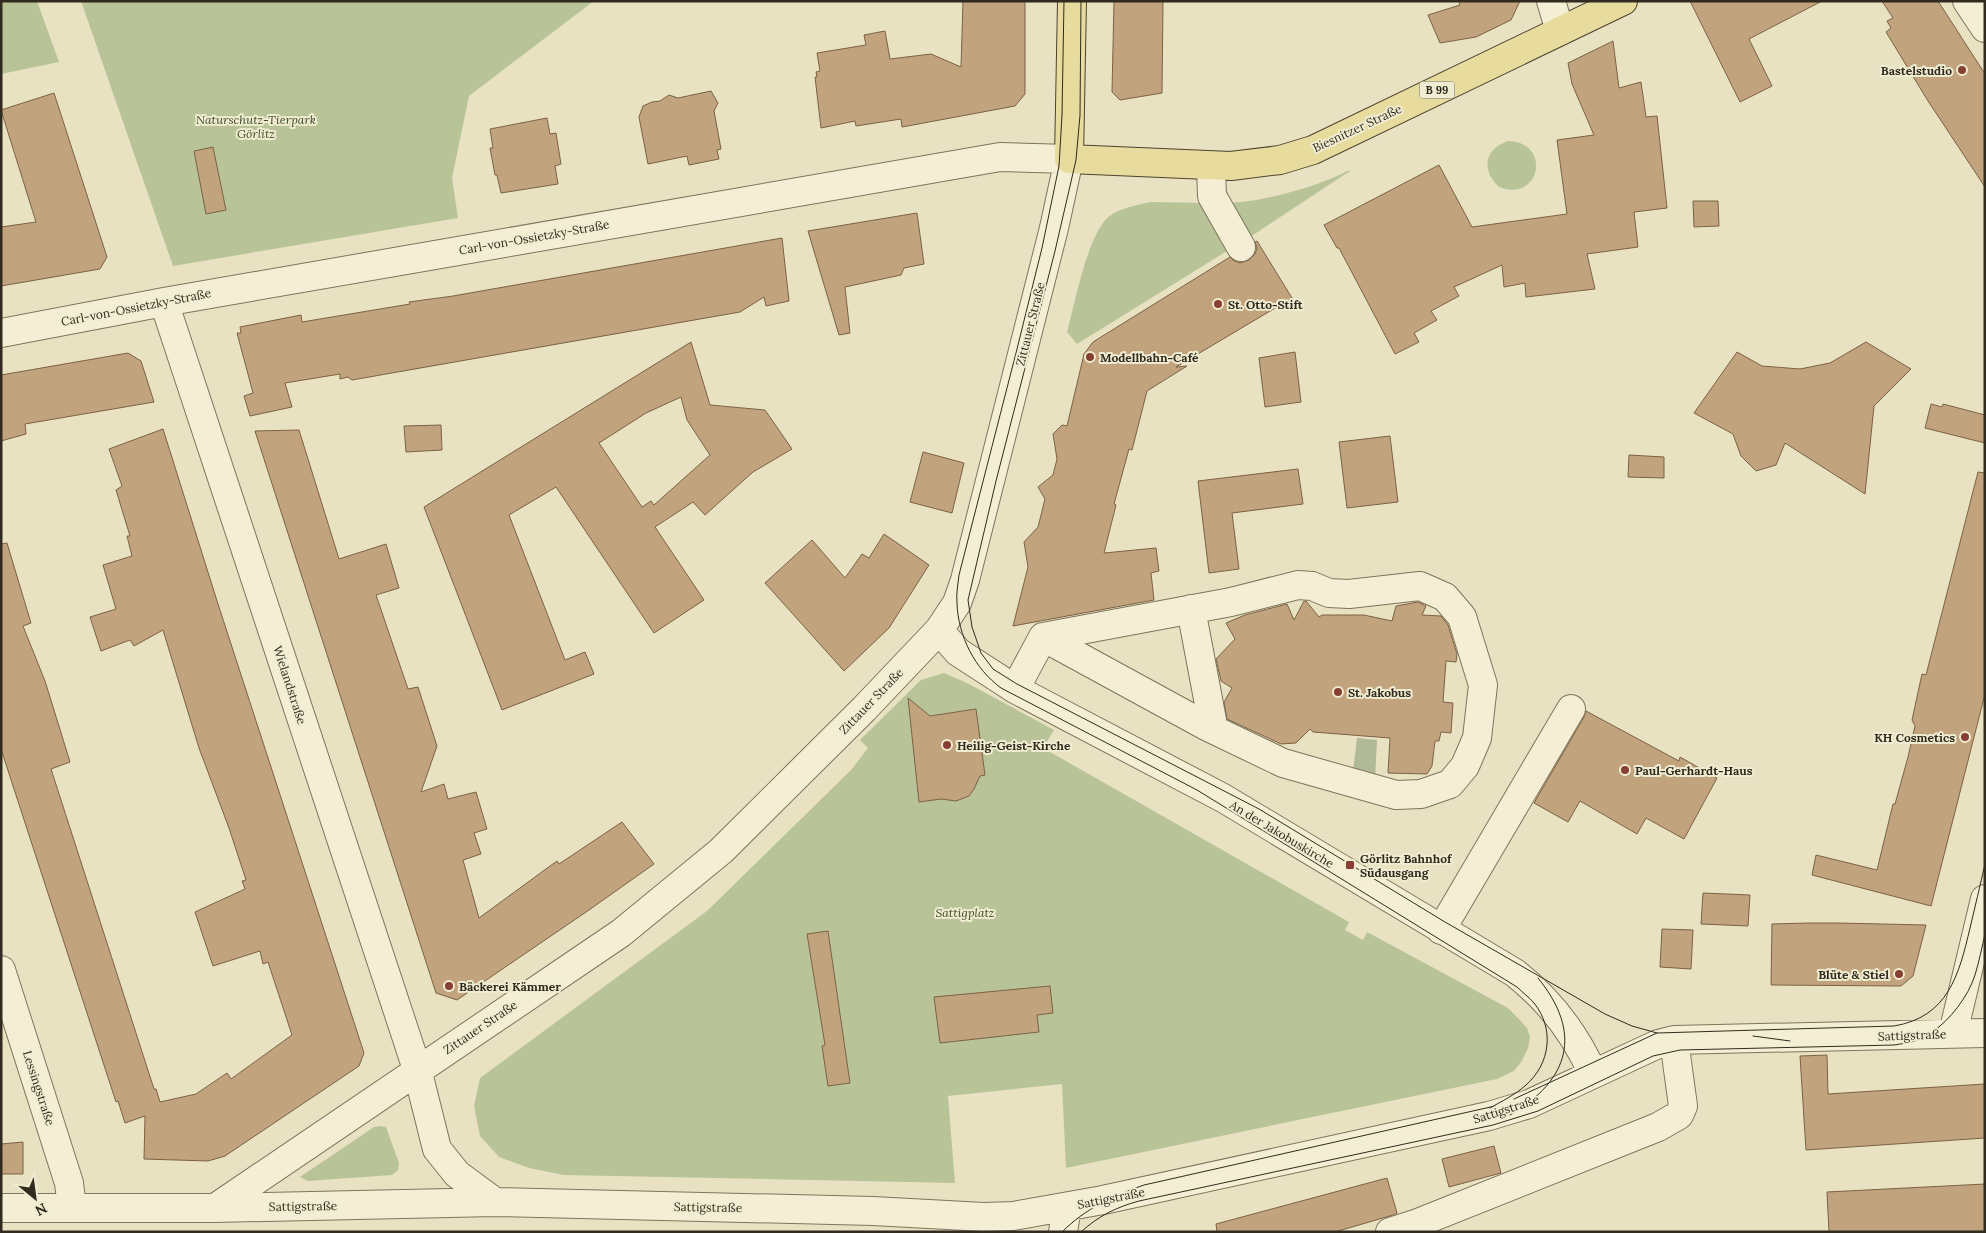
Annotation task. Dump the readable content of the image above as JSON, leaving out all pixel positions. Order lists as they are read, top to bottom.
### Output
{
  "streets": {
    "main road": ["B 99", "Biesnitzer Straße", "Zittauer Straße"],
    "street": [
      "Carl-von-Ossietzky-Straße",
      "Wielandstraße",
      "An der Jakobuskirche",
      "Sattigstraße",
      "Lessingstraße"
    ]
  },
  "crossings": [
    ["Biesnitzer Straße", "Carl-von-Ossietzky-Straße"],
    ["Biesnitzer Straße", "Zittauer Straße"],
    ["Carl-von-Ossietzky-Straße", "Zittauer Straße"],
    ["Carl-von-Ossietzky-Straße", "Wielandstraße"],
    ["Zittauer Straße", "Wielandstraße"],
    ["Zittauer Straße", "An der Jakobuskirche"],
    ["An der Jakobuskirche", "Sattigstraße"],
    ["Sattigstraße", "Lessingstraße"]
  ],
  "parks": ["Naturschutz-Tierpark Görlitz", "Sattigplatz"],
  "places": {
    "other": [
      "Bastelstudio",
      "St. Otto-Stift",
      "Modellbahn-Café",
      "St. Jakobus",
      "KH Cosmetics",
      "Heilig-Geist-Kirche",
      "Paul-Gerhardt-Haus",
      "Blüte & Stiel",
      "Bäckerei Kämmer"
    ],
    "transit": ["Görlitz Bahnhof Südausgang"]
  },
  "north": "bottom right"
}
